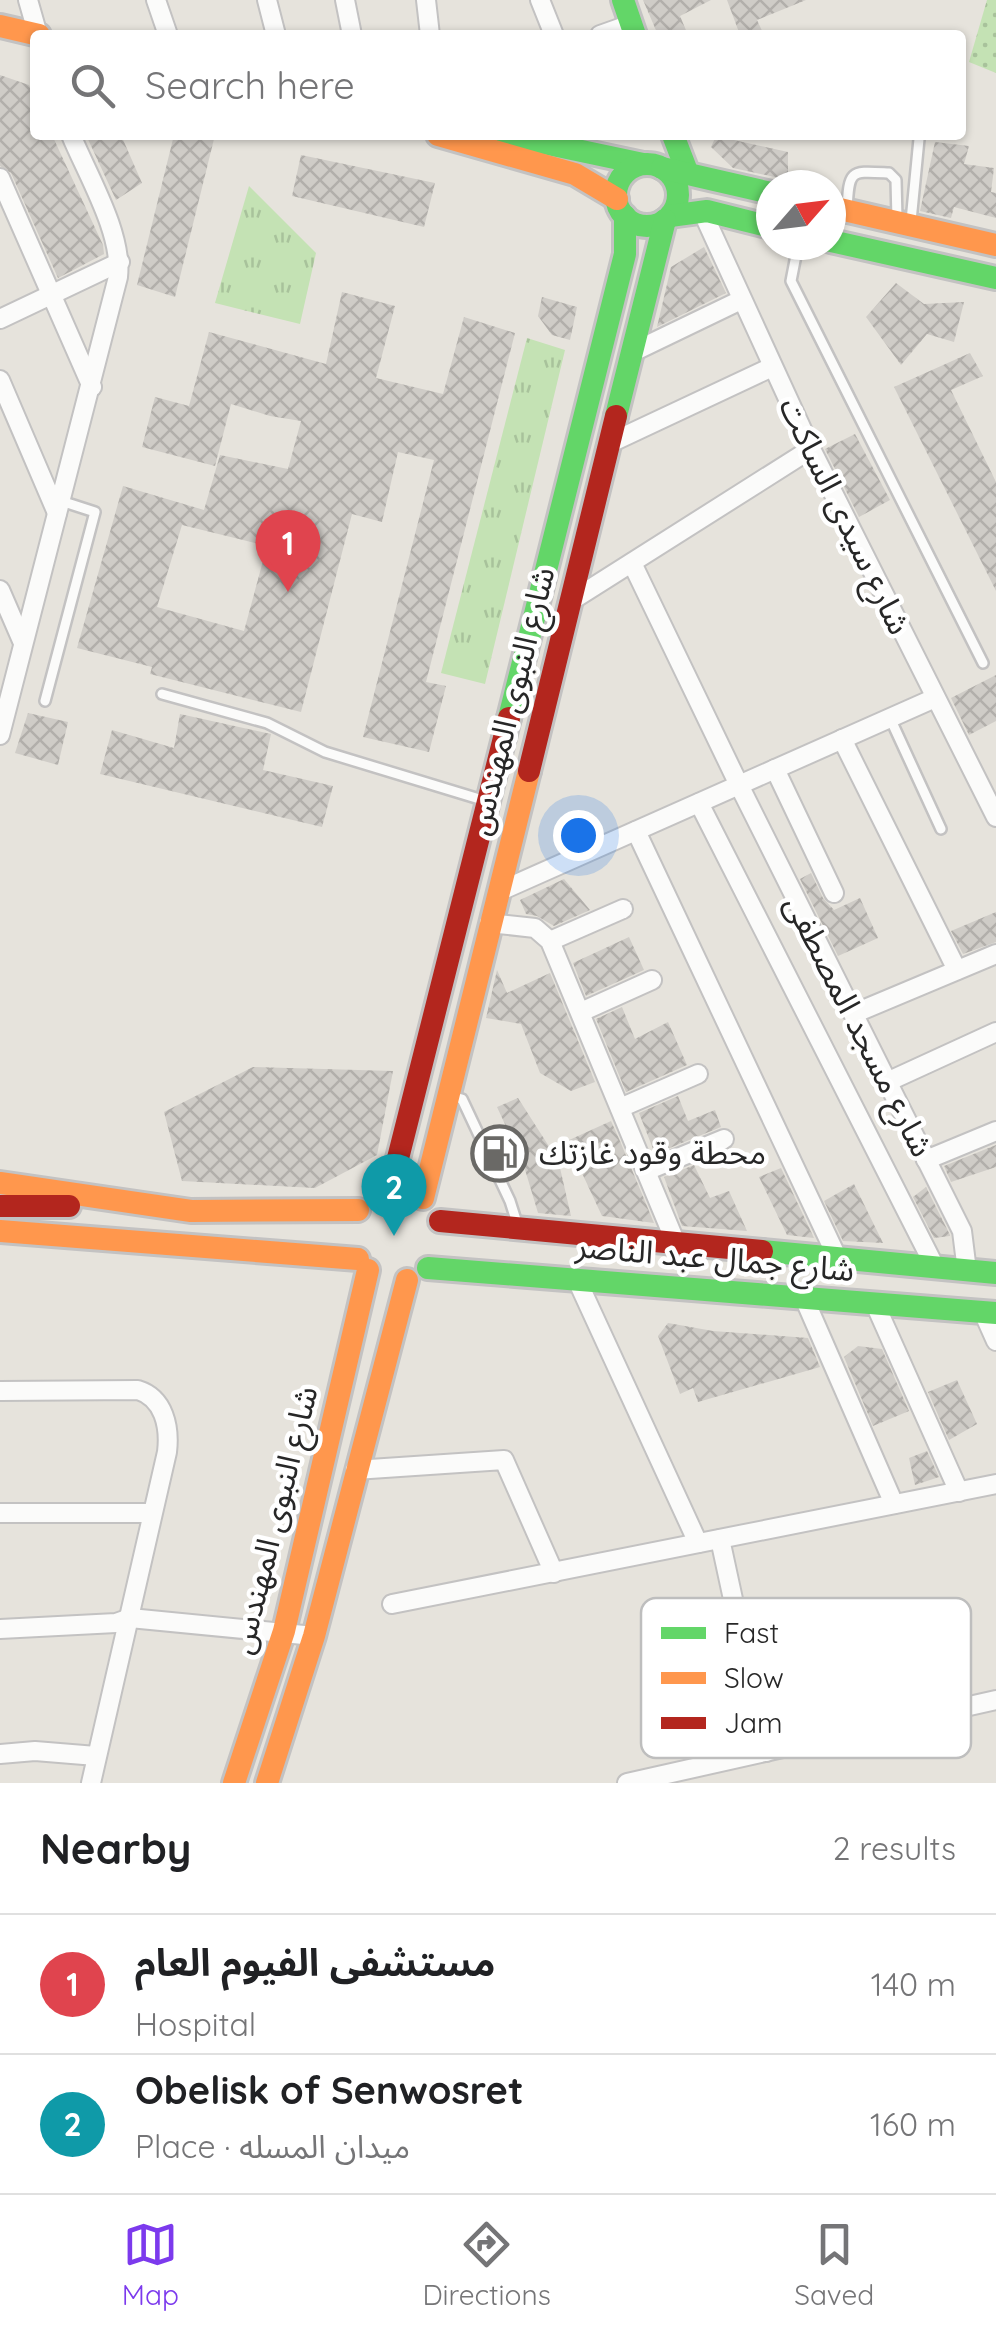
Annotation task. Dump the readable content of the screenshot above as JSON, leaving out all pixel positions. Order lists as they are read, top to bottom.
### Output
{
  "streets": {
    "main road": ["شارع النبوى المهندس", "شارع جمال عبد الناصر"],
    "street": ["شارع سيدى الساكت", "شارع مسجد المصطفى"]
  },
  "crossings": [
    ["شارع النبوى المهندس", "شارع جمال عبد الناصر"],
    ["شارع مسجد المصطفى", "شارع جمال عبد الناصر"]
  ],
  "places": {
    "fuel station": ["محطة وقود غازتك"]
  },
  "legend": ["Fast", "Slow", "Jam"],
  "north": "top right",
  "page": {
    "search": "Search here",
    "pins": ["1", "2"],
    "heading": ["Nearby", "2 results"],
    "list": [
      {
        "mark": "1",
        "name": "مستشفى الفيوم العام",
        "note": "Hospital",
        "value": "140 m"
      },
      {
        "mark": "2",
        "name": "Obelisk of Senwosret",
        "note": "Place · ميدان المسله",
        "value": "160 m"
      }
    ],
    "nav": ["Map", "Directions", "Saved"]
  }
}
